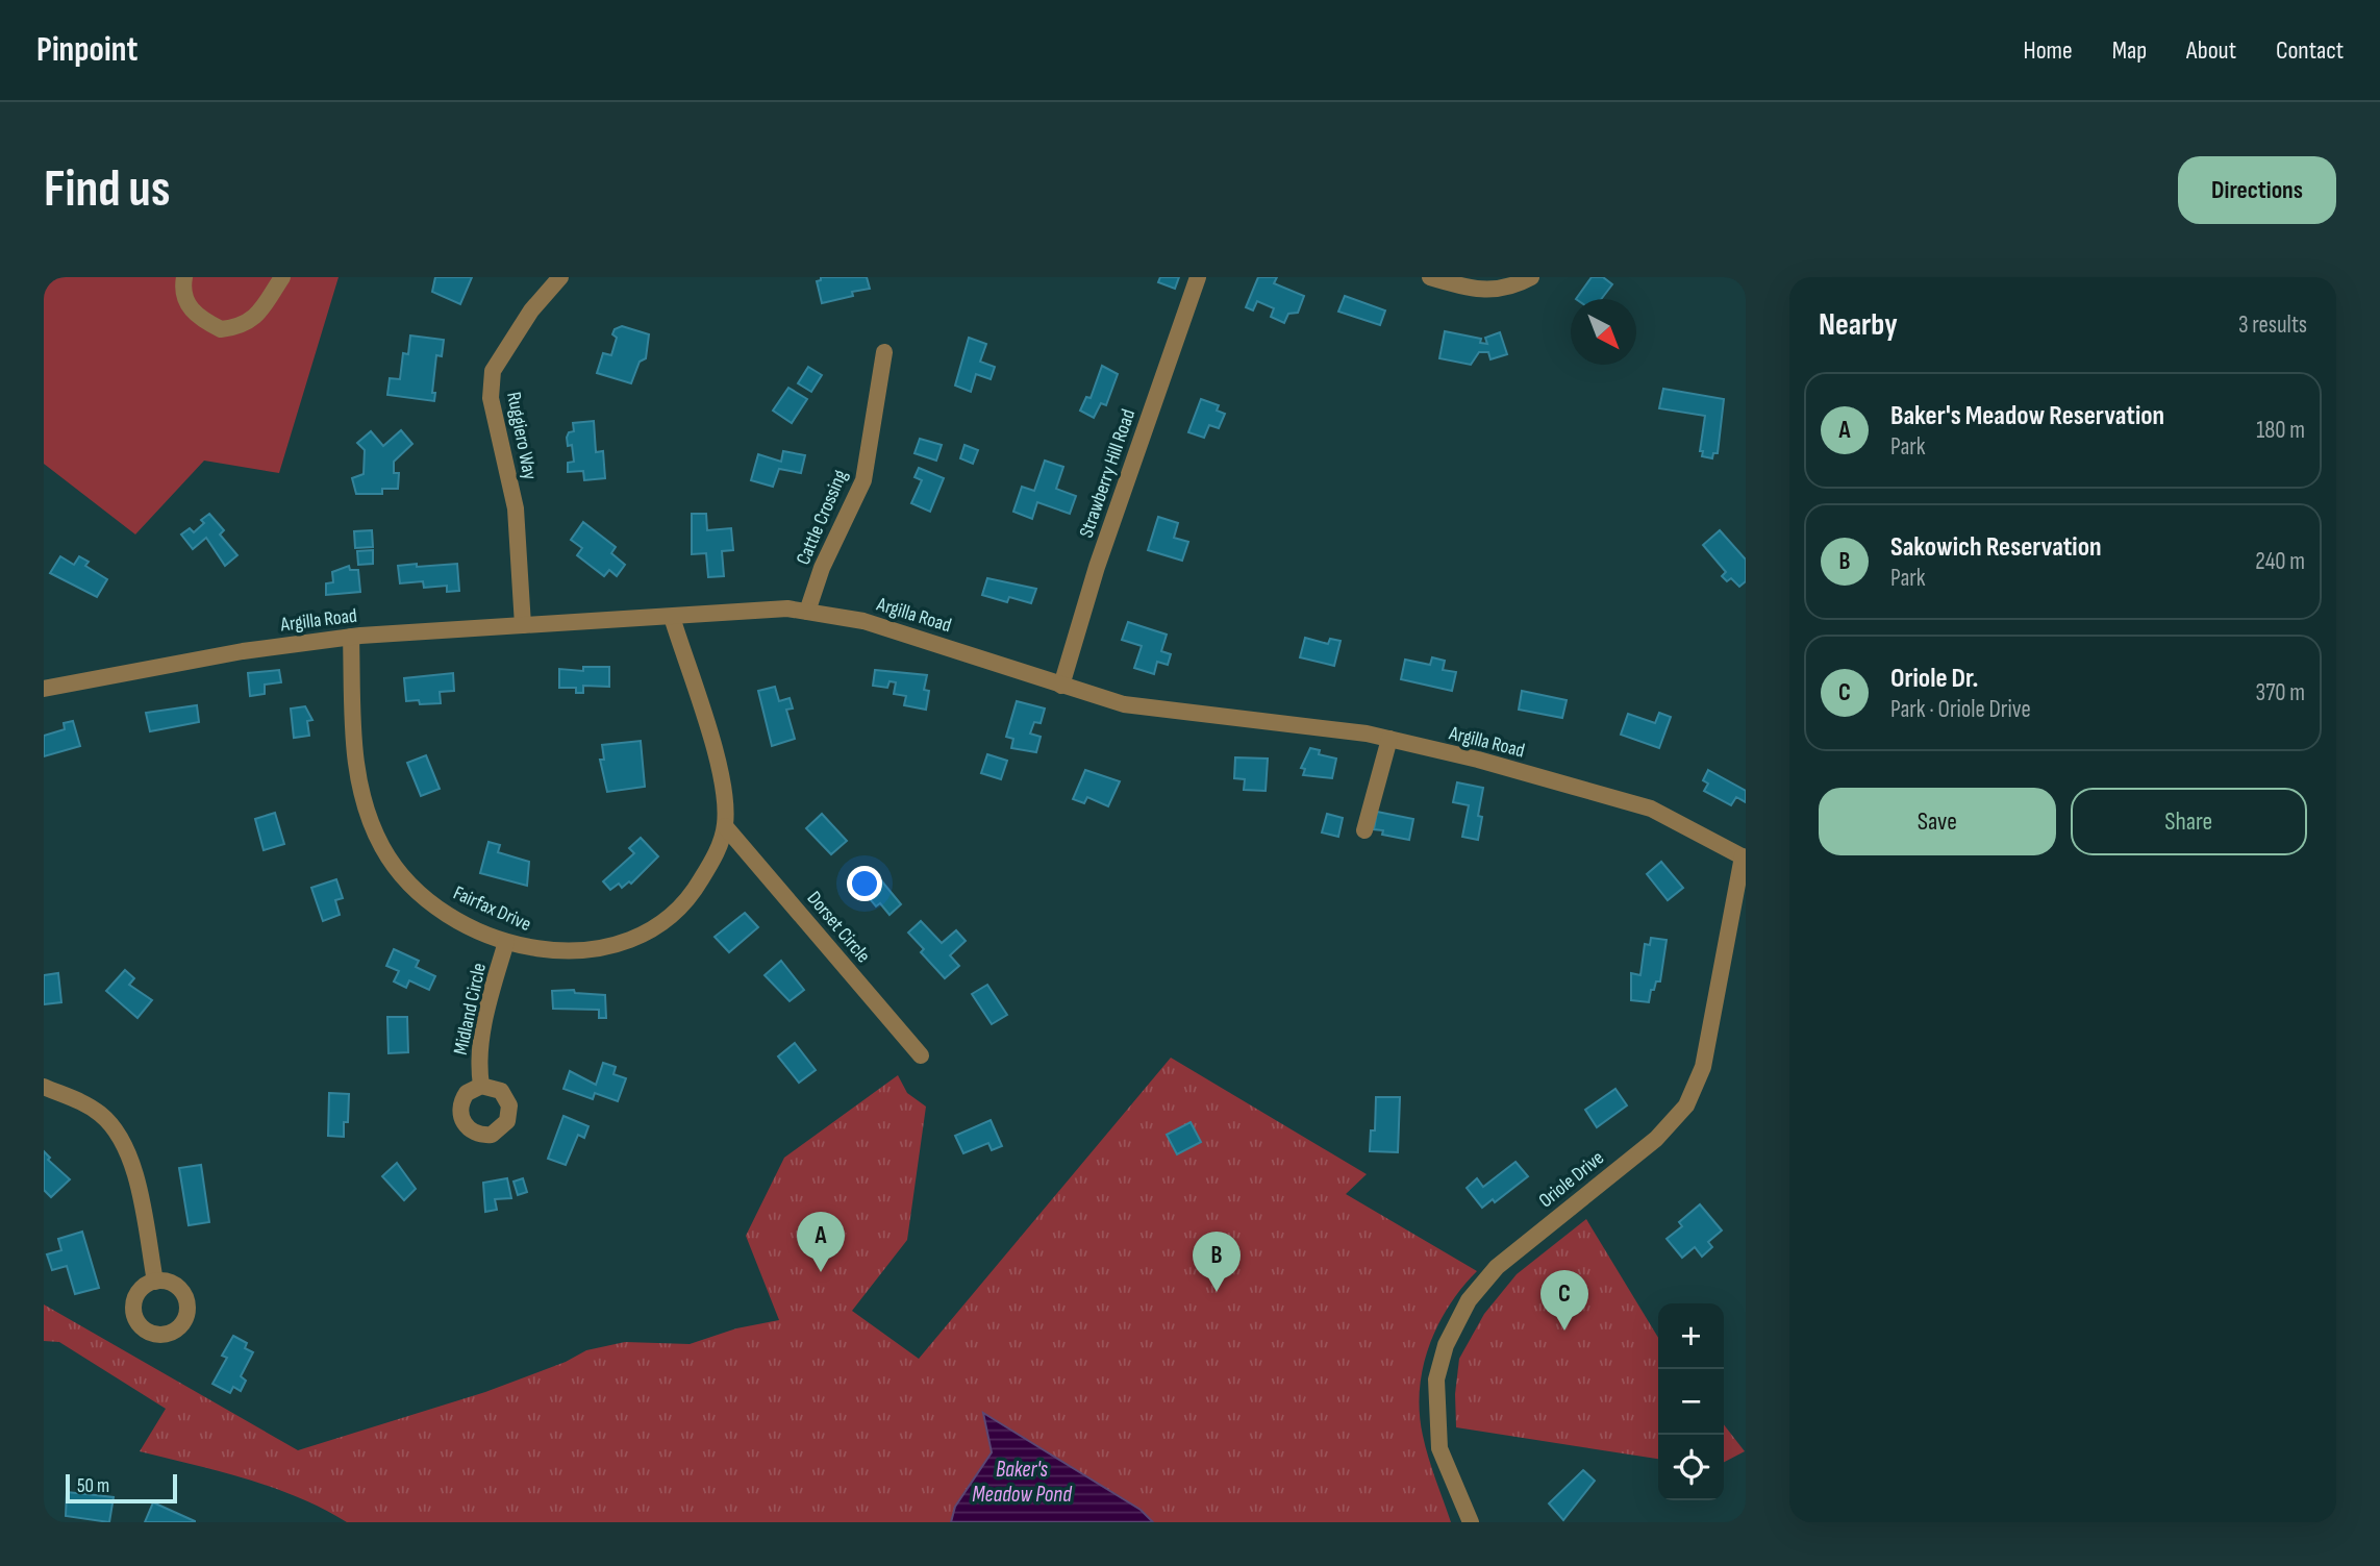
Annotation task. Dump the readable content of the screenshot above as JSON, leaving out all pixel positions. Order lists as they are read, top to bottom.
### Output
{
  "streets": {
    "street": [
      "Ruggiero Way",
      "Strawberry Hill Road",
      "Cattle Crossing",
      "Argilla Road",
      "Fairfax Drive",
      "Dorset Circle",
      "Midland Circle",
      "Oriole Drive"
    ]
  },
  "crossings": [
    ["Ruggiero Way", "Argilla Road"],
    ["Strawberry Hill Road", "Argilla Road"],
    ["Cattle Crossing", "Argilla Road"],
    ["Argilla Road", "Fairfax Drive"],
    ["Argilla Road", "Oriole Drive"],
    ["Fairfax Drive", "Dorset Circle"],
    ["Fairfax Drive", "Midland Circle"]
  ],
  "water": ["Baker's Meadow Pond"],
  "scale_bar": "50 m",
  "north": "bottom right",
  "page": {
    "header": "Pinpoint",
    "nav": [
      "Home",
      "Map",
      "About",
      "Contact"
    ],
    "buttons": [
      "Directions",
      ["Save", "Share"]
    ],
    "title": "Find us",
    "heading": ["Nearby", "3 results"],
    "list": [
      {
        "mark": "A",
        "name": "Baker's Meadow Reservation",
        "note": "Park",
        "value": "180 m"
      },
      {
        "mark": "B",
        "name": "Sakowich Reservation",
        "note": "Park",
        "value": "240 m"
      },
      {
        "mark": "C",
        "name": "Oriole Dr.",
        "note": "Park · Oriole Drive",
        "value": "370 m"
      }
    ],
    "pins": ["A", "B", "C"],
    "map_buttons": ["+", "−"],
    "scale": "50 m"
  }
}
